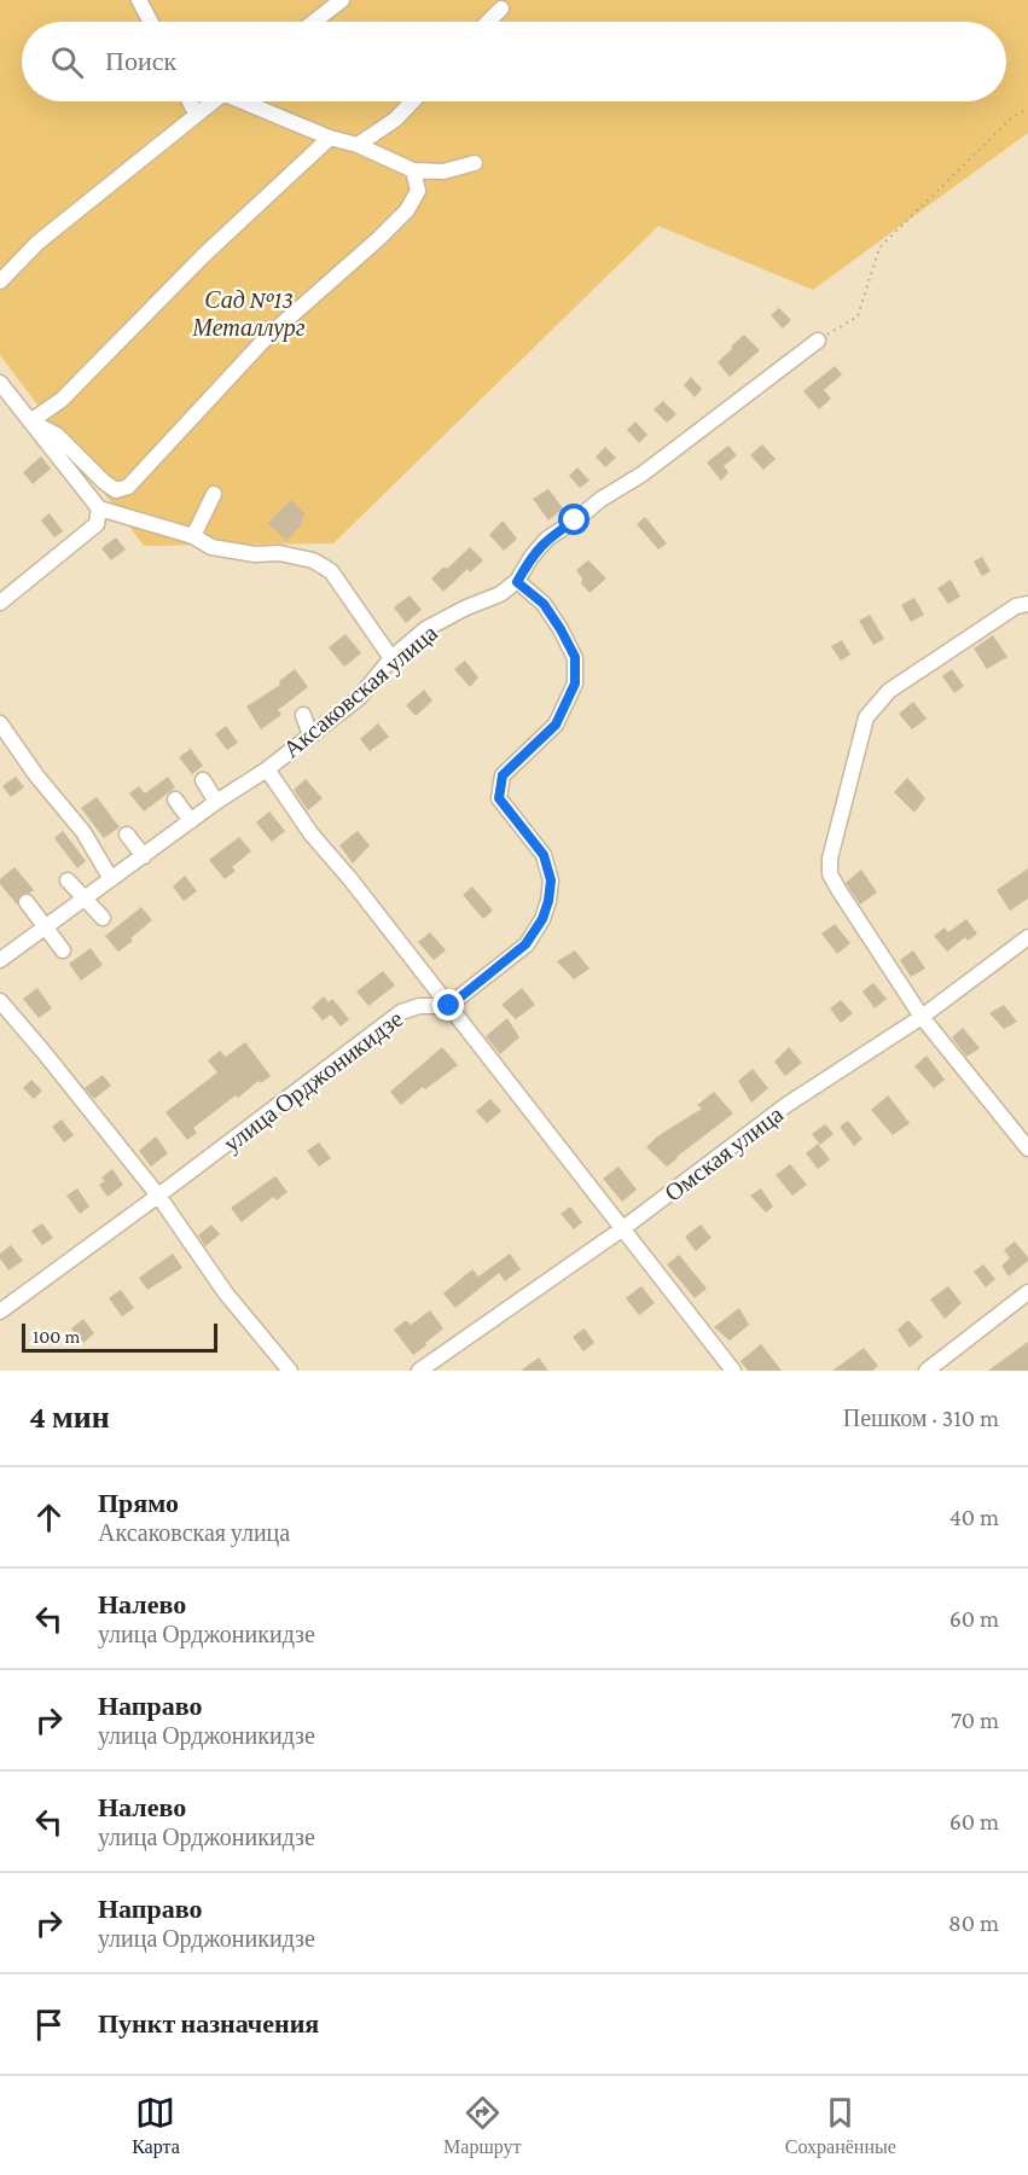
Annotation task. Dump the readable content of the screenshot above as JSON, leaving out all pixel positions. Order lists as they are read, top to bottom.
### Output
{
  "streets": {
    "street": ["Аксаковская улица", "улица Орджоникидзе", "Омская улица"]
  },
  "parks": ["Сад №13 Металлург"],
  "scale_bar": "100 m",
  "page": {
    "search": "Поиск",
    "scale": "100 m",
    "heading": ["4 мин", "Пешком · 310 m"],
    "list": [
      ["Прямо", "Аксаковская улица", "40 m"],
      ["Налево", "улица Орджоникидзе", "60 m"],
      ["Направо", "улица Орджоникидзе", "70 m"],
      ["Налево", "улица Орджоникидзе", "60 m"],
      ["Направо", "улица Орджоникидзе", "80 m"],
      "Пункт назначения"
    ],
    "nav": ["Карта", "Маршрут", "Сохранённые"]
  }
}
